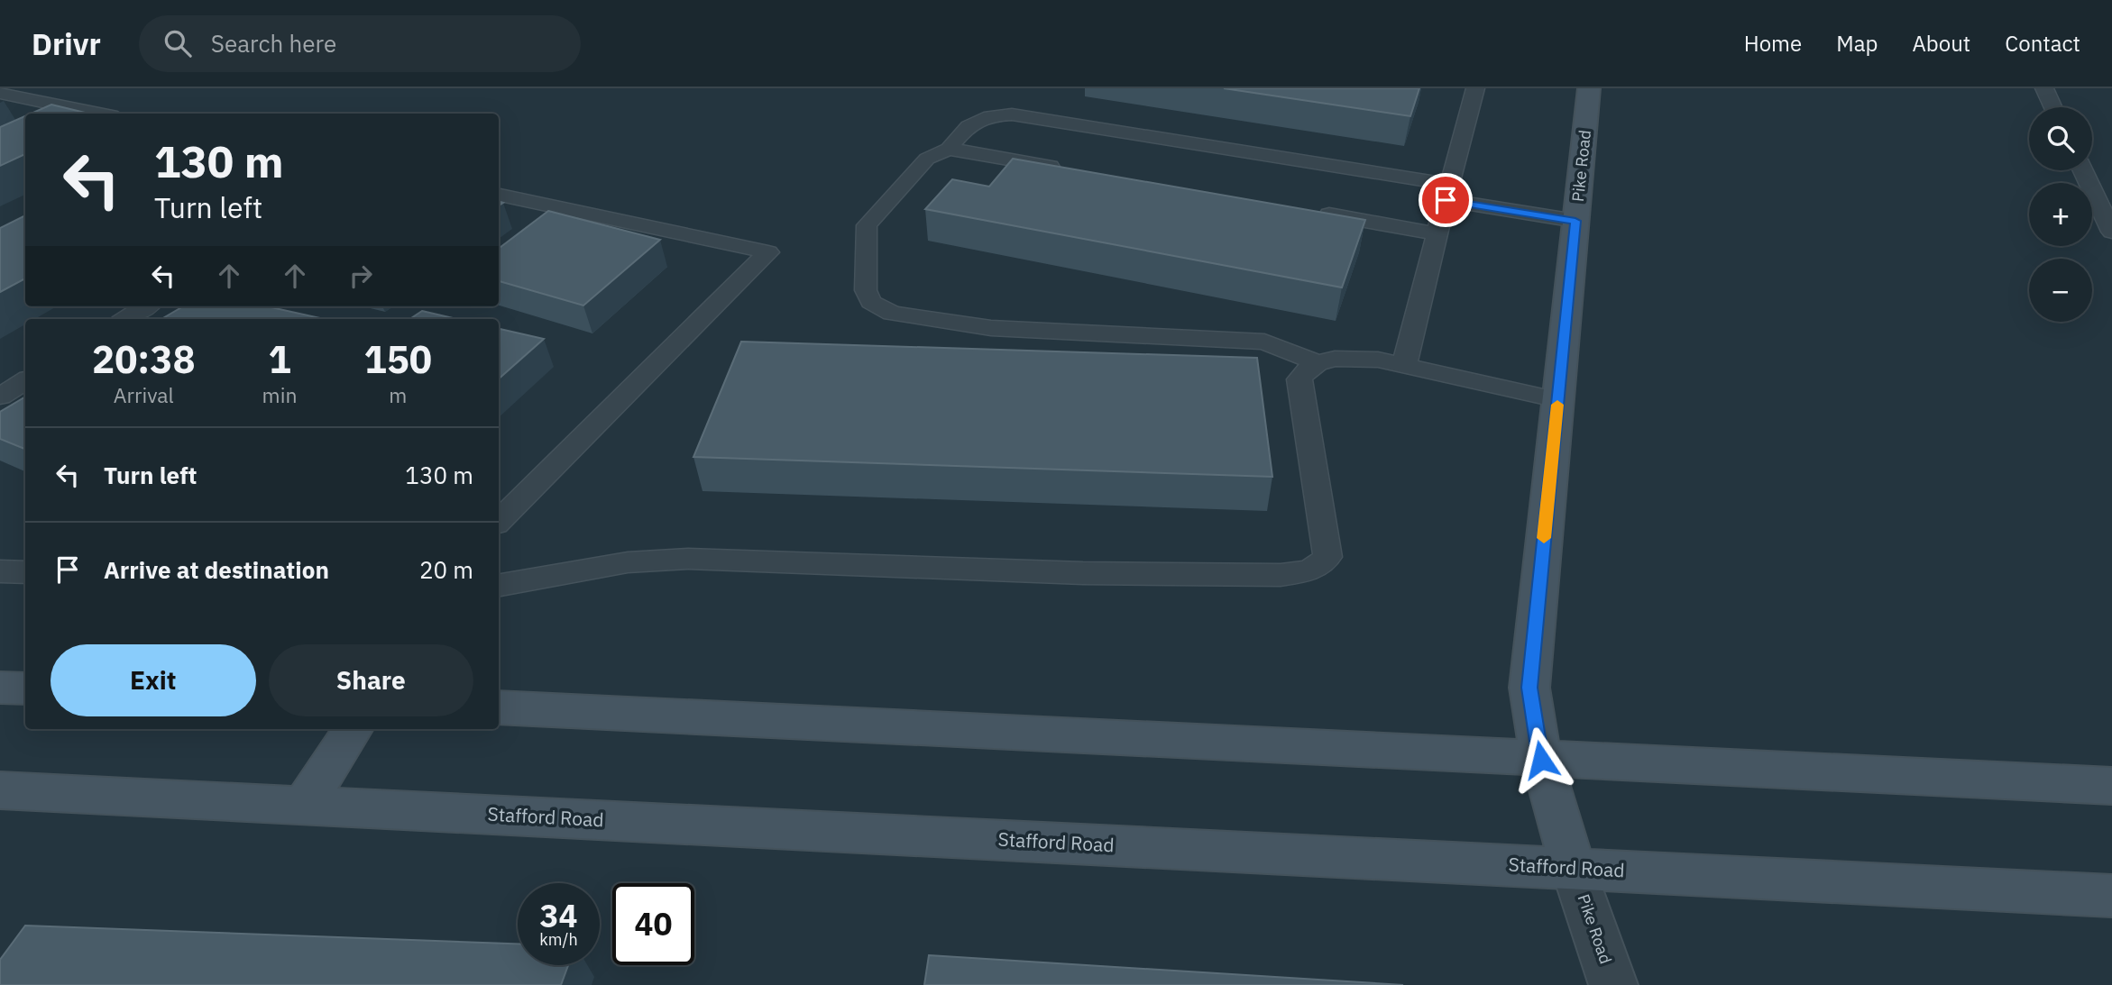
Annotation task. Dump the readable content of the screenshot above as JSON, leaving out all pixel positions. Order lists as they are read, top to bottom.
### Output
{
  "streets": {
    "main road": ["Pike Road", "Stafford Road"]
  },
  "crossings": [
    ["Pike Road", "Stafford Road"]
  ],
  "page": {
    "header": "Drivr",
    "search": "Search here",
    "nav": [
      "Home",
      "Map",
      "About",
      "Contact"
    ],
    "map_buttons": ["+", "−"],
    "turn": ["130 m", "Turn left"],
    "eta": [
      "20:38",
      "Arrival",
      "1",
      "min",
      "150",
      "m"
    ],
    "list": [
      {
        "name": "Turn left",
        "value": "130 m"
      },
      {
        "name": "Arrive at destination",
        "value": "20 m"
      }
    ],
    "buttons": ["Exit", "Share"],
    "speed": "34 km/h",
    "limit": "40"
  }
}
